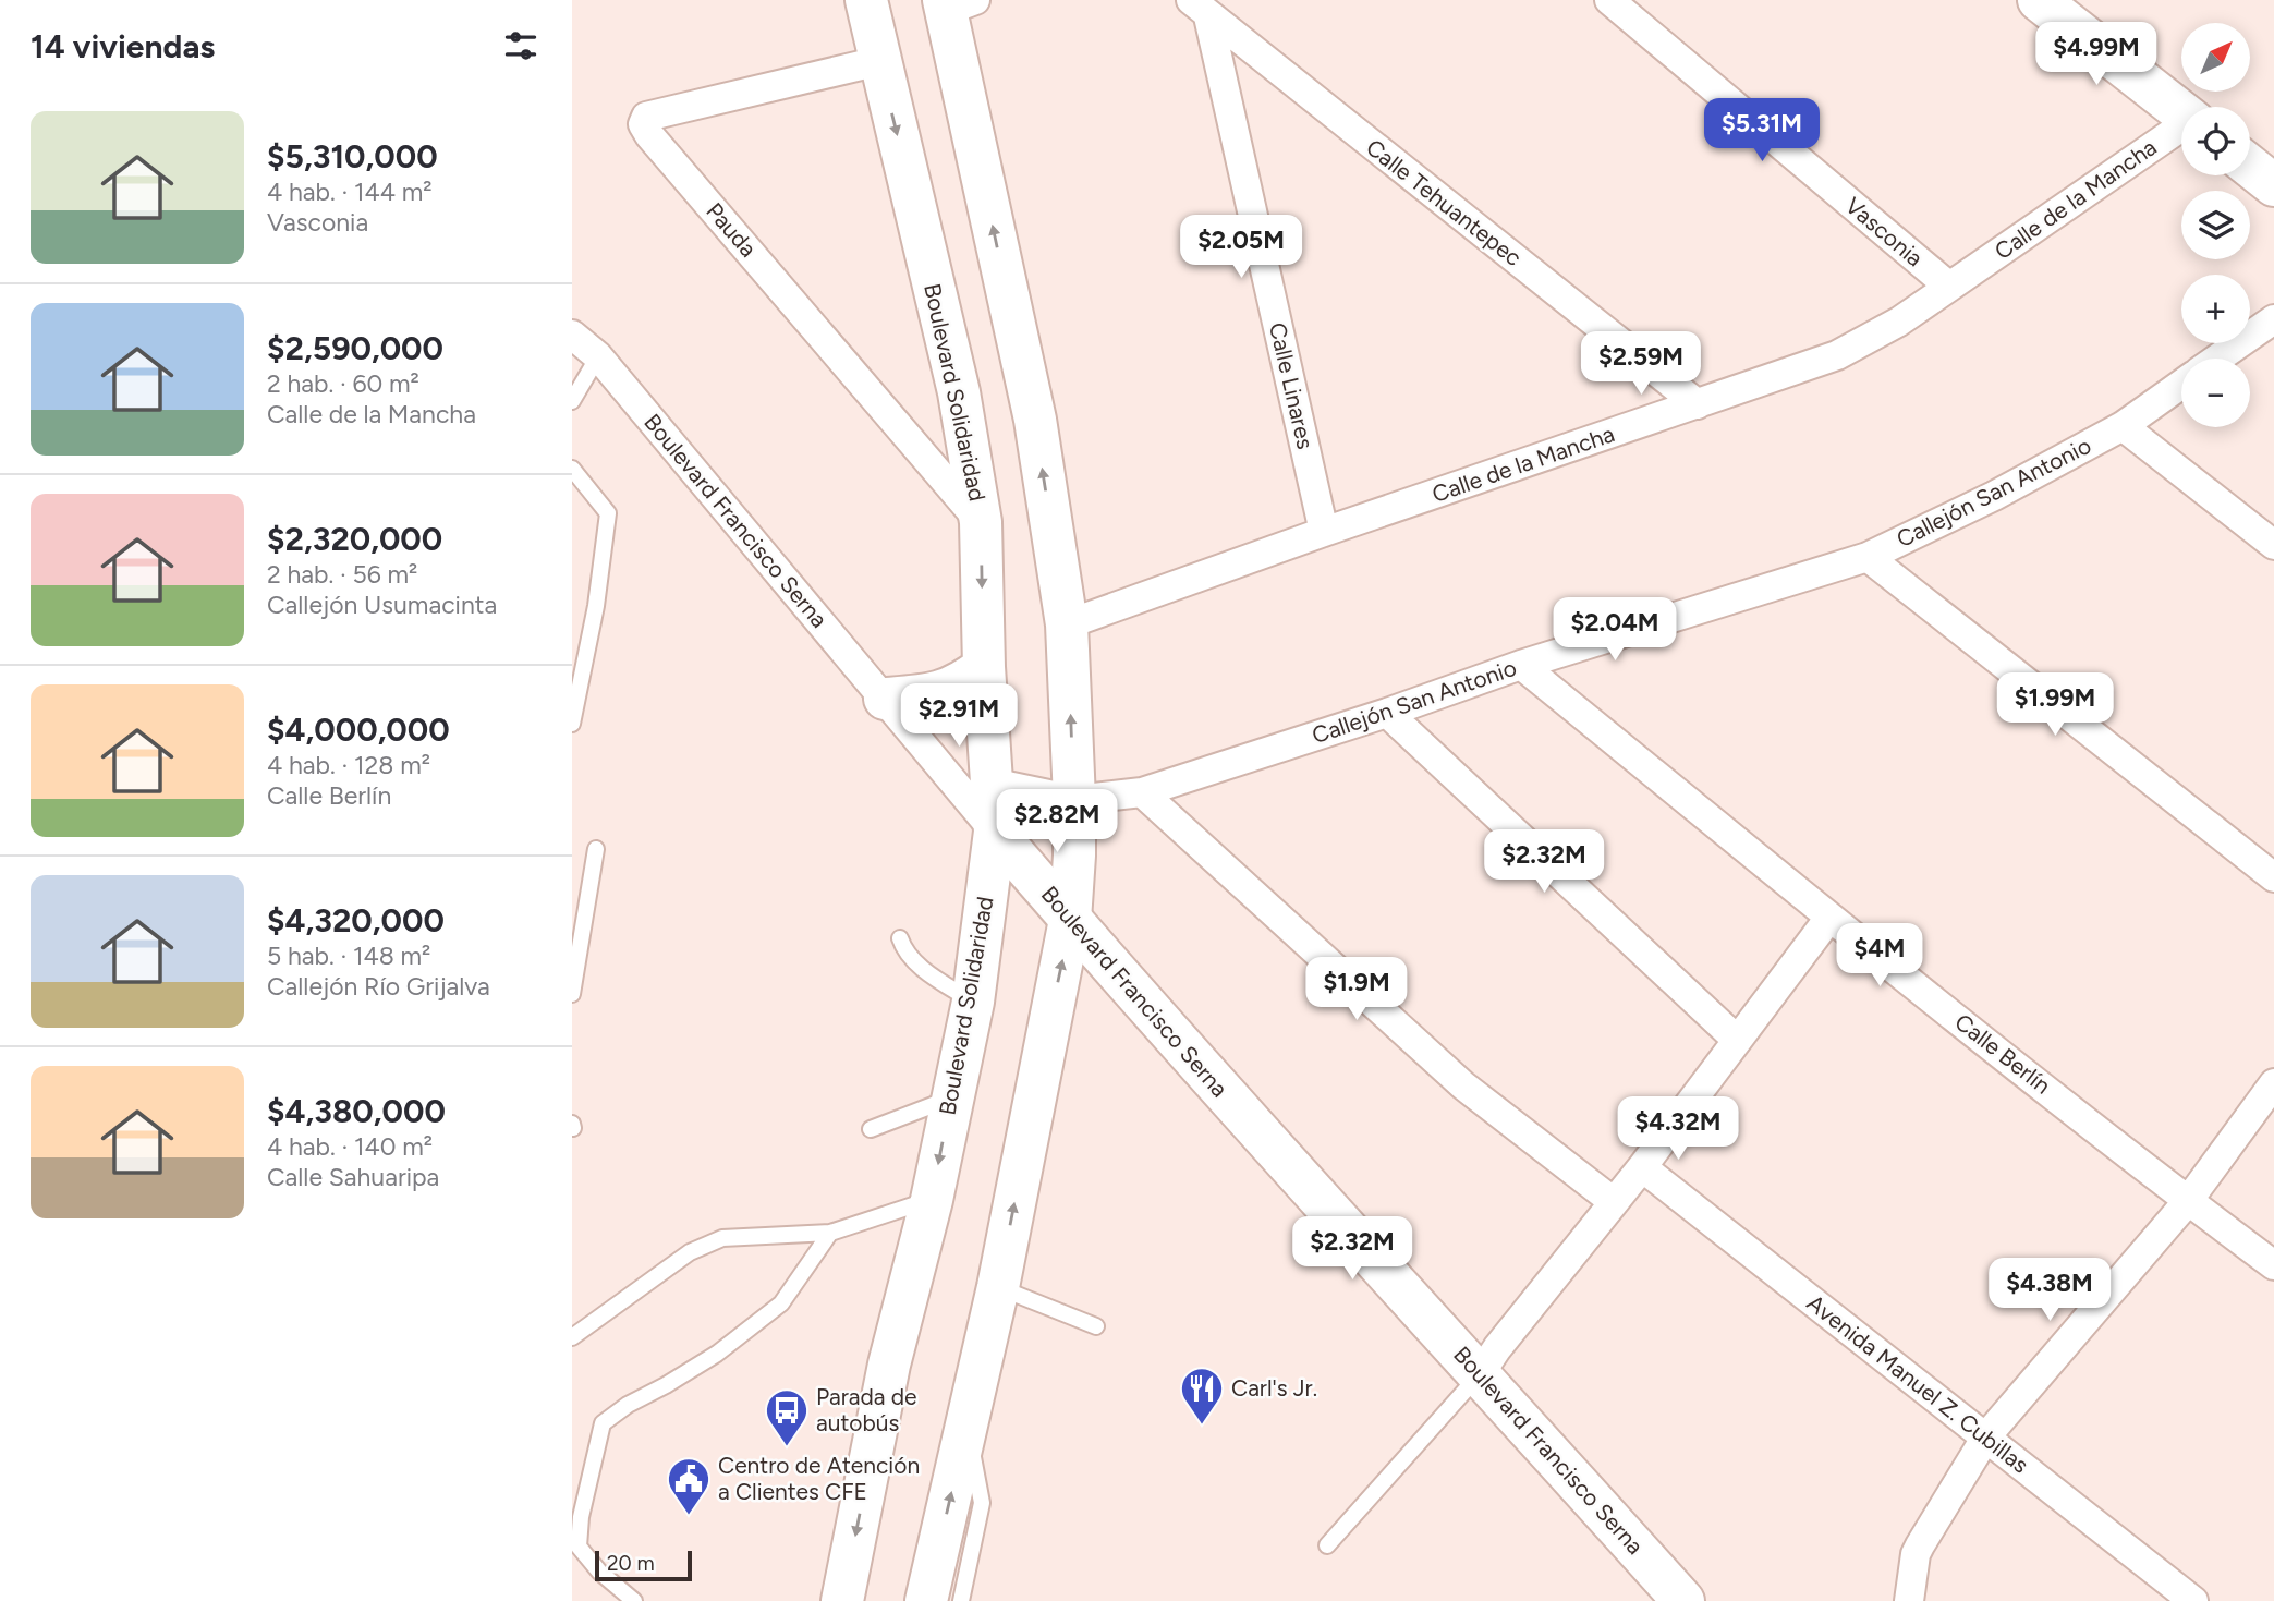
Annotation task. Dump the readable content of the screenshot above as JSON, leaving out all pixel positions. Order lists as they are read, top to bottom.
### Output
{
  "streets": {
    "main road": ["Boulevard Solidaridad", "Boulevard Francisco Serna"],
    "street": [
      "Calle de la Mancha",
      "Calle Tehuantepec",
      "Pauda",
      "Vasconia",
      "Calle Linares",
      "Callejón San Antonio",
      "Calle Berlín",
      "Avenida Manuel Z. Cubillas"
    ]
  },
  "crossings": [
    ["Calle de la Mancha", "Calle Tehuantepec"],
    ["Calle de la Mancha", "Vasconia"],
    ["Calle de la Mancha", "Calle Linares"],
    ["Calle Tehuantepec", "Calle Linares"],
    ["Pauda", "Boulevard Solidaridad"],
    ["Boulevard Solidaridad", "Callejón San Antonio"],
    ["Boulevard Solidaridad", "Boulevard Francisco Serna"],
    ["Callejón San Antonio", "Calle Berlín"]
  ],
  "places": {
    "restaurant": ["Carl's Jr."],
    "bus stop": ["Parada de autobús"],
    "public building": ["Centro de Atención a Clientes CFE"]
  },
  "scale_bar": "20 m",
  "north": "top right",
  "page": {
    "heading": "14 viviendas",
    "price": [
      "$4.99M",
      "$5.31M",
      "$2.05M",
      "$2.59M",
      "$2.04M",
      "$1.99M",
      "$2.91M",
      "$2.82M",
      "$2.32M",
      "$4M",
      "$1.9M",
      "$4.32M",
      "$2.32M",
      "$4.38M"
    ],
    "map_buttons": ["+", "−"],
    "list": [
      {
        "name": "$5,310,000",
        "note": "4 hab. · 144 m² · Vasconia"
      },
      {
        "name": "$2,590,000",
        "note": "2 hab. · 60 m² · Calle de la Mancha"
      },
      {
        "name": "$2,320,000",
        "note": "2 hab. · 56 m² · Callejón Usumacinta"
      },
      {
        "name": "$4,000,000",
        "note": "4 hab. · 128 m² · Calle Berlín"
      },
      {
        "name": "$4,320,000",
        "note": "5 hab. · 148 m² · Callejón Río Grijalva"
      },
      {
        "name": "$4,380,000",
        "note": "4 hab. · 140 m² · Calle Sahuaripa"
      }
    ],
    "scale": "20 m"
  }
}
